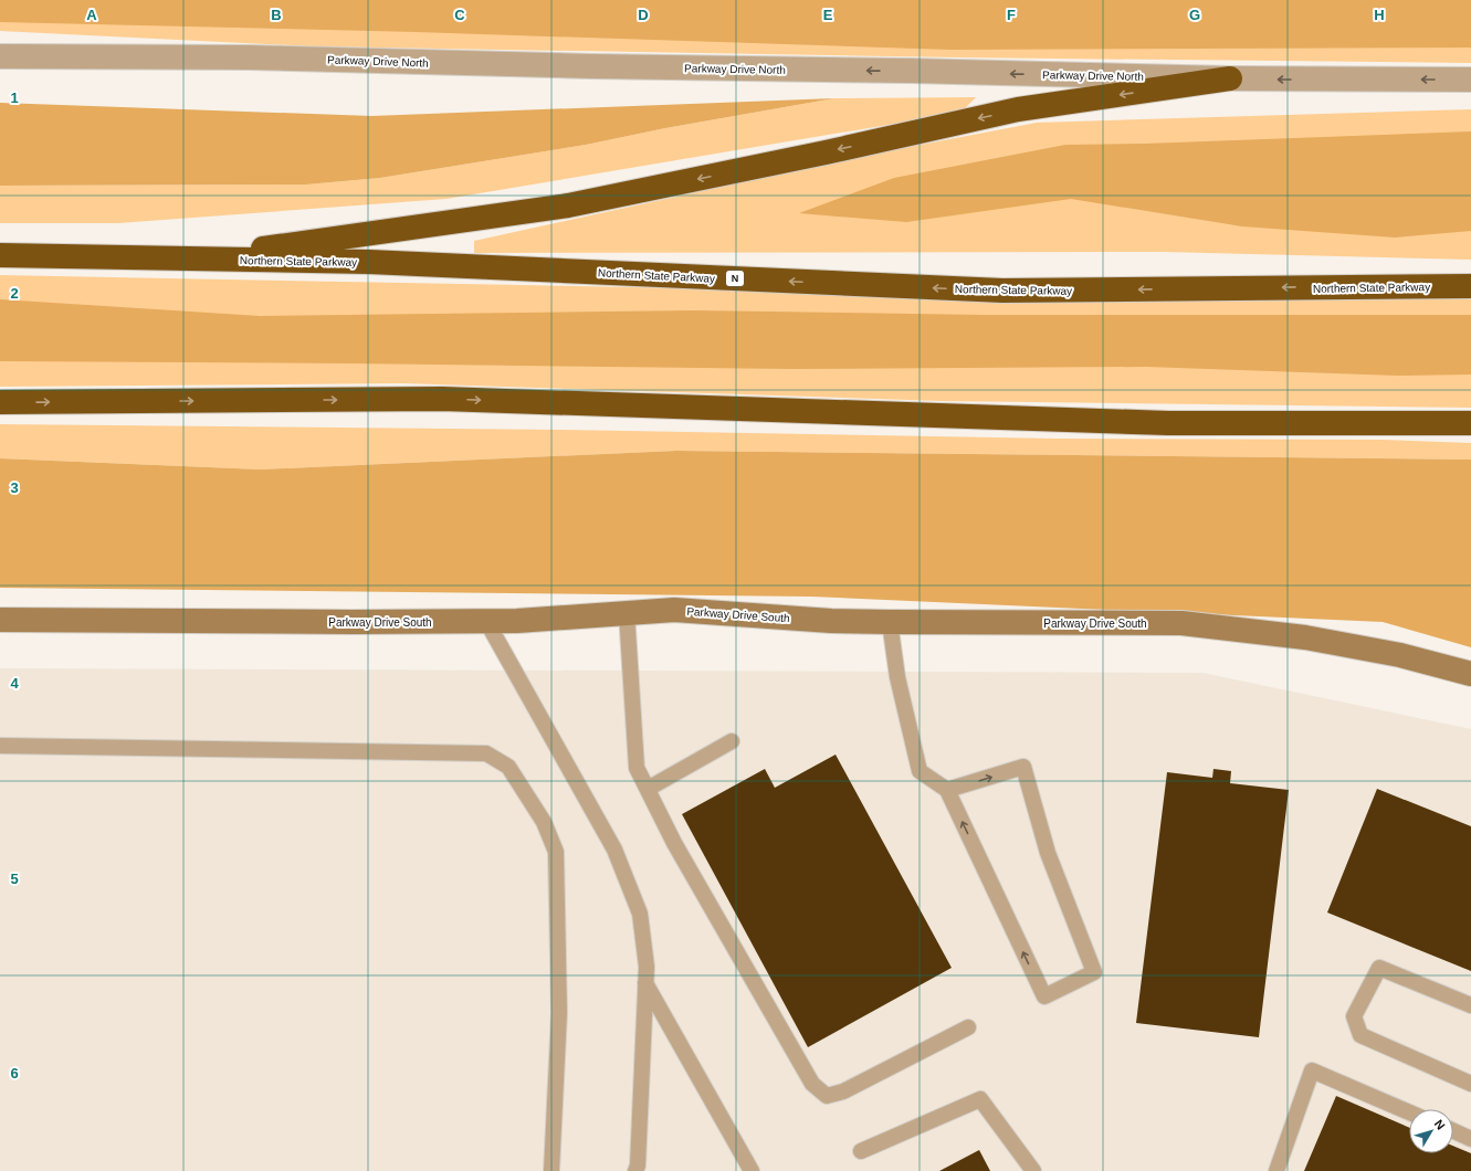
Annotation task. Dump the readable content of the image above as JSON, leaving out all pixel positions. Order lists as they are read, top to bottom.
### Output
{
  "streets": {
    "highway": ["Northern State Parkway", "N"],
    "street": ["Parkway Drive North", "Parkway Drive South"]
  },
  "one_way": ["Parkway Drive North"],
  "north": "top right",
  "grid": {
    "columns": [
      "A",
      "B",
      "C",
      "D",
      "E",
      "F",
      "G",
      "H"
    ],
    "rows": [
      "1",
      "2",
      "3",
      "4",
      "5",
      "6"
    ]
  }
}
